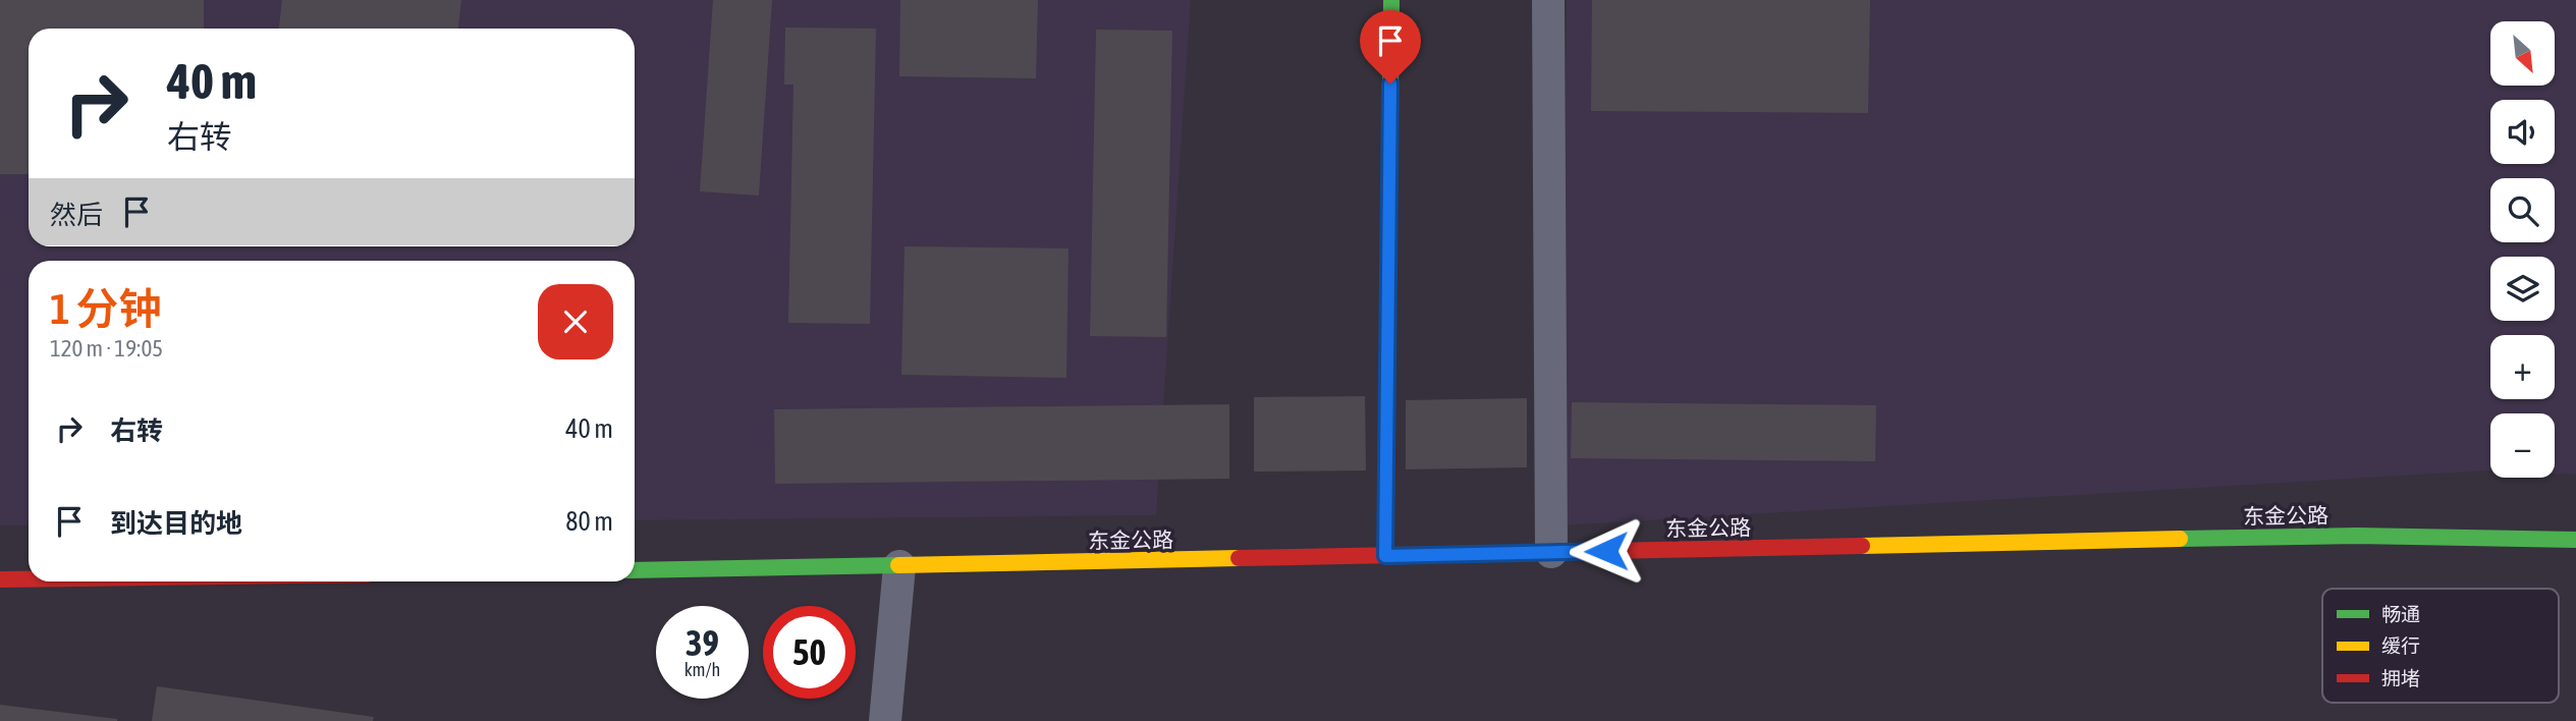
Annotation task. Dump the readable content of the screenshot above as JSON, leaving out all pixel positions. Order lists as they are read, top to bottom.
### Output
{
  "streets": {
    "main road": ["东金公路"]
  },
  "legend": ["畅通", "缓行", "拥堵"],
  "north": "bottom right",
  "page": {
    "map_buttons": ["+", "−"],
    "turn": ["40 m", "右转"],
    "then": "然后",
    "heading": ["1 分钟", "120 m · 19:05"],
    "list": [
      {
        "name": "右转",
        "value": "40 m"
      },
      {
        "name": "到达目的地",
        "value": "80 m"
      }
    ],
    "speed": "39 km/h",
    "limit": "50"
  }
}
